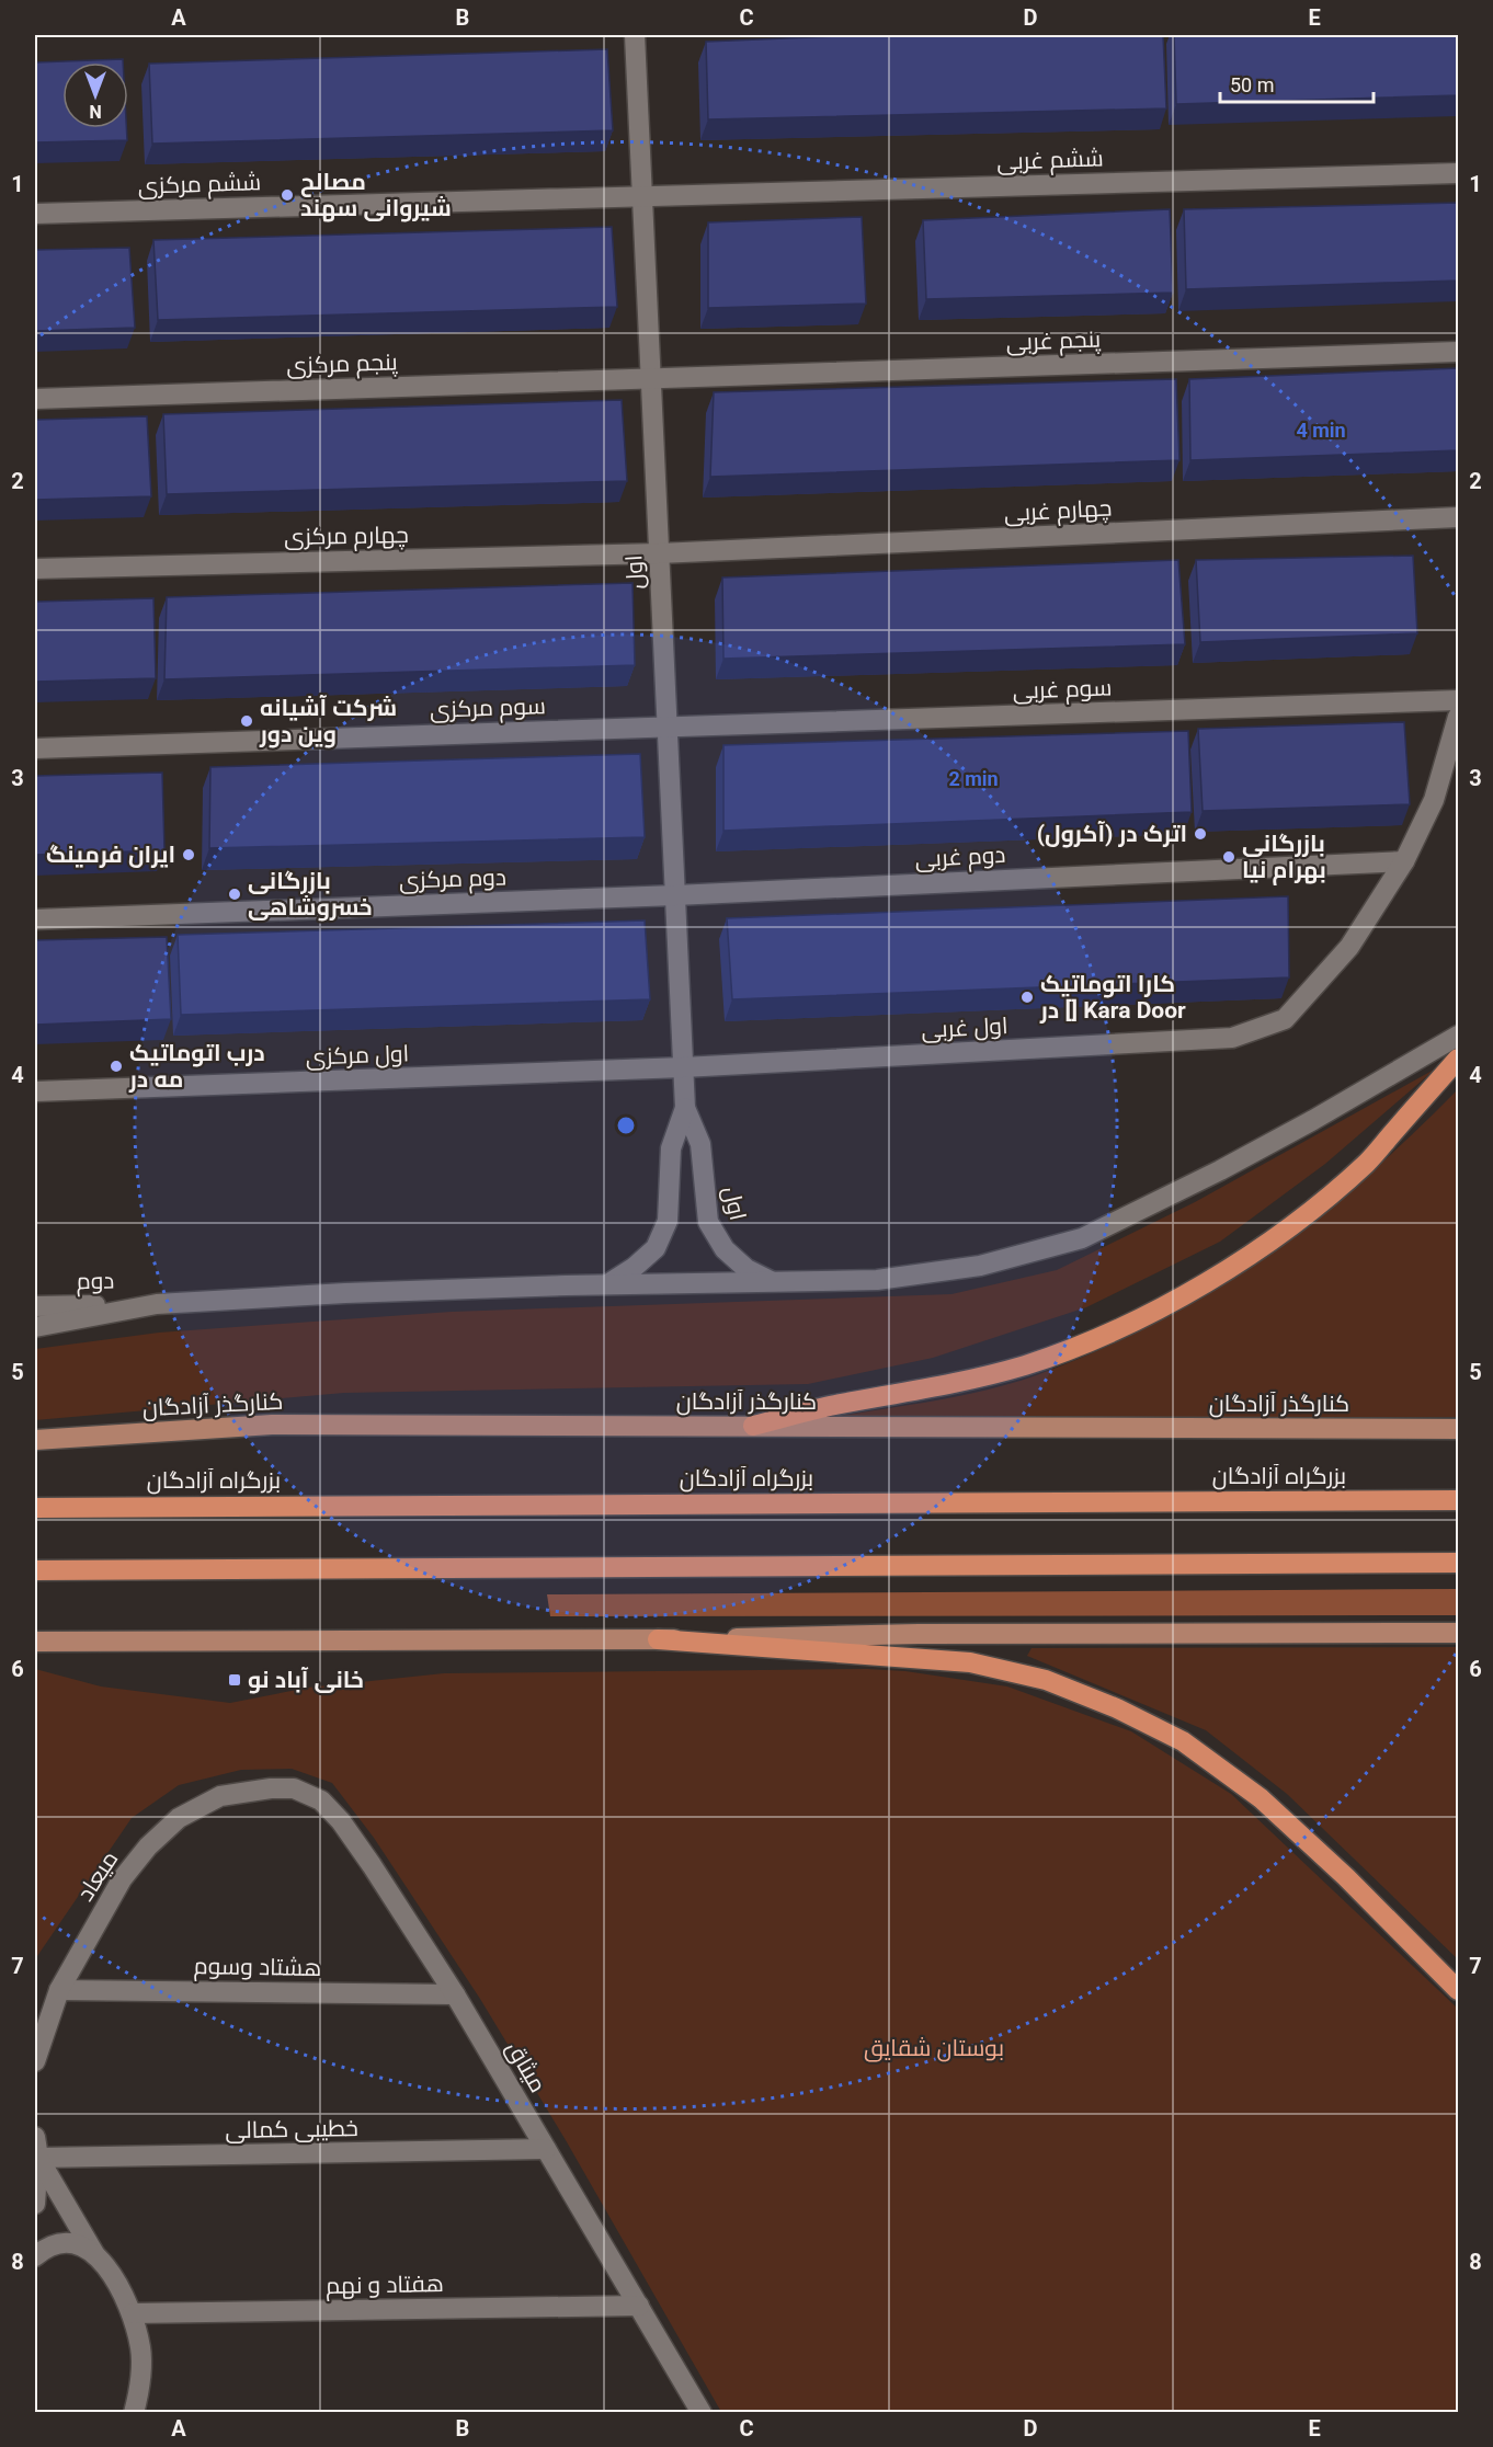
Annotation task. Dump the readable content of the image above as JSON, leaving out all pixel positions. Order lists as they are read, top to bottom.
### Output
{
  "streets": {
    "highway": ["بزرگراه آزادگان"],
    "main road": ["کنارگذر آزادگان"],
    "street": [
      "ششم غربی",
      "ششم مرکزی",
      "پنجم غربی",
      "پنجم مرکزی",
      "چهارم غربی",
      "چهارم مرکزی",
      "اول",
      "سوم غربی",
      "سوم مرکزی",
      "دوم غربی",
      "دوم مرکزی",
      "اول غربی",
      "اول مرکزی",
      "دوم",
      "میعاد",
      "هشتاد وسوم",
      "میثاق",
      "خطیبی کمالی",
      "هفتاد و نهم"
    ]
  },
  "crossings": [
    ["ششم غربی", "ششم مرکزی"],
    ["ششم غربی", "اول"],
    ["ششم مرکزی", "اول"],
    ["پنجم غربی", "پنجم مرکزی"],
    ["پنجم غربی", "اول"],
    ["پنجم مرکزی", "اول"],
    ["چهارم غربی", "چهارم مرکزی"],
    ["چهارم غربی", "اول"],
    ["چهارم مرکزی", "اول"],
    ["اول", "سوم غربی"],
    ["اول", "سوم مرکزی"],
    ["اول", "دوم غربی"],
    ["اول", "دوم مرکزی"],
    ["اول", "اول غربی"],
    ["اول", "اول مرکزی"],
    ["سوم غربی", "سوم مرکزی"],
    ["دوم غربی", "دوم مرکزی"],
    ["دوم غربی", "اول غربی"],
    ["اول غربی", "اول مرکزی"],
    ["میعاد", "هشتاد وسوم"],
    ["میعاد", "میثاق"],
    ["هشتاد وسوم", "میثاق"],
    ["میثاق", "خطیبی کمالی"],
    ["میثاق", "هفتاد و نهم"]
  ],
  "parks": ["بوستان شقایق"],
  "places": {
    "other": [
      "مصالح شیروانی سهند",
      "شرکت آشیانه وین دور",
      "اترک در (آکرول)",
      "ایران فرمینگ",
      "بازرگانی بهرام نیا",
      "بازرگانی خسروشاهی",
      "کارا اتوماتیک در [] Kara Door",
      "درب اتوماتیک مه در"
    ],
    "transit": ["خانی آباد نو"]
  },
  "scale_bar": "50 m",
  "north": "bottom",
  "grid": {
    "columns": [
      "A",
      "B",
      "C",
      "D",
      "E"
    ],
    "rows": [
      "1",
      "2",
      "3",
      "4",
      "5",
      "6",
      "7",
      "8"
    ]
  },
  "rings": ["4 min", "2 min"]
}
